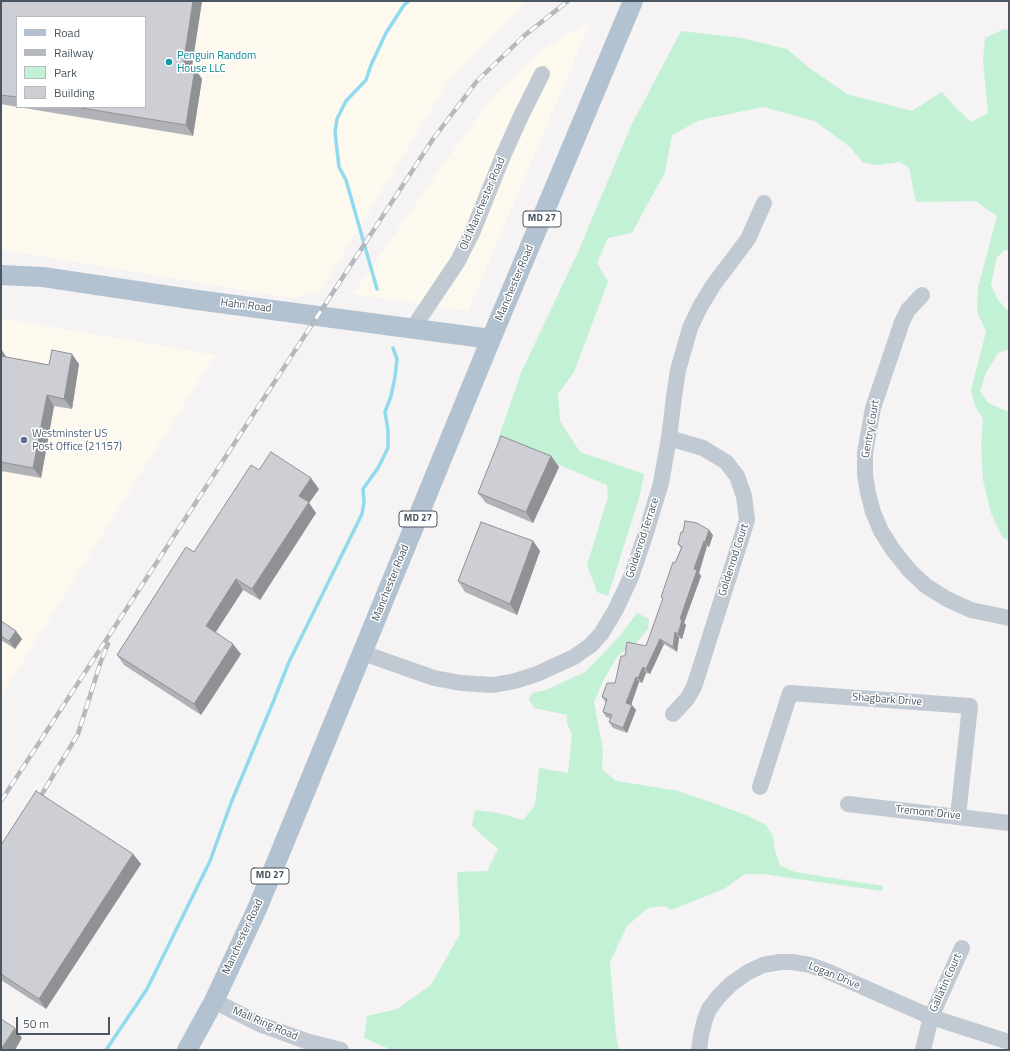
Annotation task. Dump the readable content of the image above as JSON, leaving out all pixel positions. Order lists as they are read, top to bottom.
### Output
{
  "streets": {
    "main road": ["MD 27", "Manchester Road", "Hahn Road"],
    "street": [
      "Old Manchester Road",
      "Gentry Court",
      "Goldenrod Terrace",
      "Goldenrod Court",
      "Shagbark Drive",
      "Tremont Drive",
      "Logan Drive",
      "Gallatin Court",
      "Mall Ring Road"
    ]
  },
  "crossings": [
    ["Old Manchester Road", "Hahn Road"],
    ["Manchester Road", "Hahn Road"],
    ["Manchester Road", "Goldenrod Terrace"],
    ["Manchester Road", "Mall Ring Road"],
    ["Goldenrod Terrace", "Goldenrod Court"],
    ["Shagbark Drive", "Tremont Drive"],
    ["Logan Drive", "Gallatin Court"]
  ],
  "places": ["Penguin Random House LLC", "Westminster US Post Office (21157)"],
  "legend": [
    "Road",
    "Railway",
    "Park",
    "Building"
  ],
  "scale_bar": "50 m"
}
